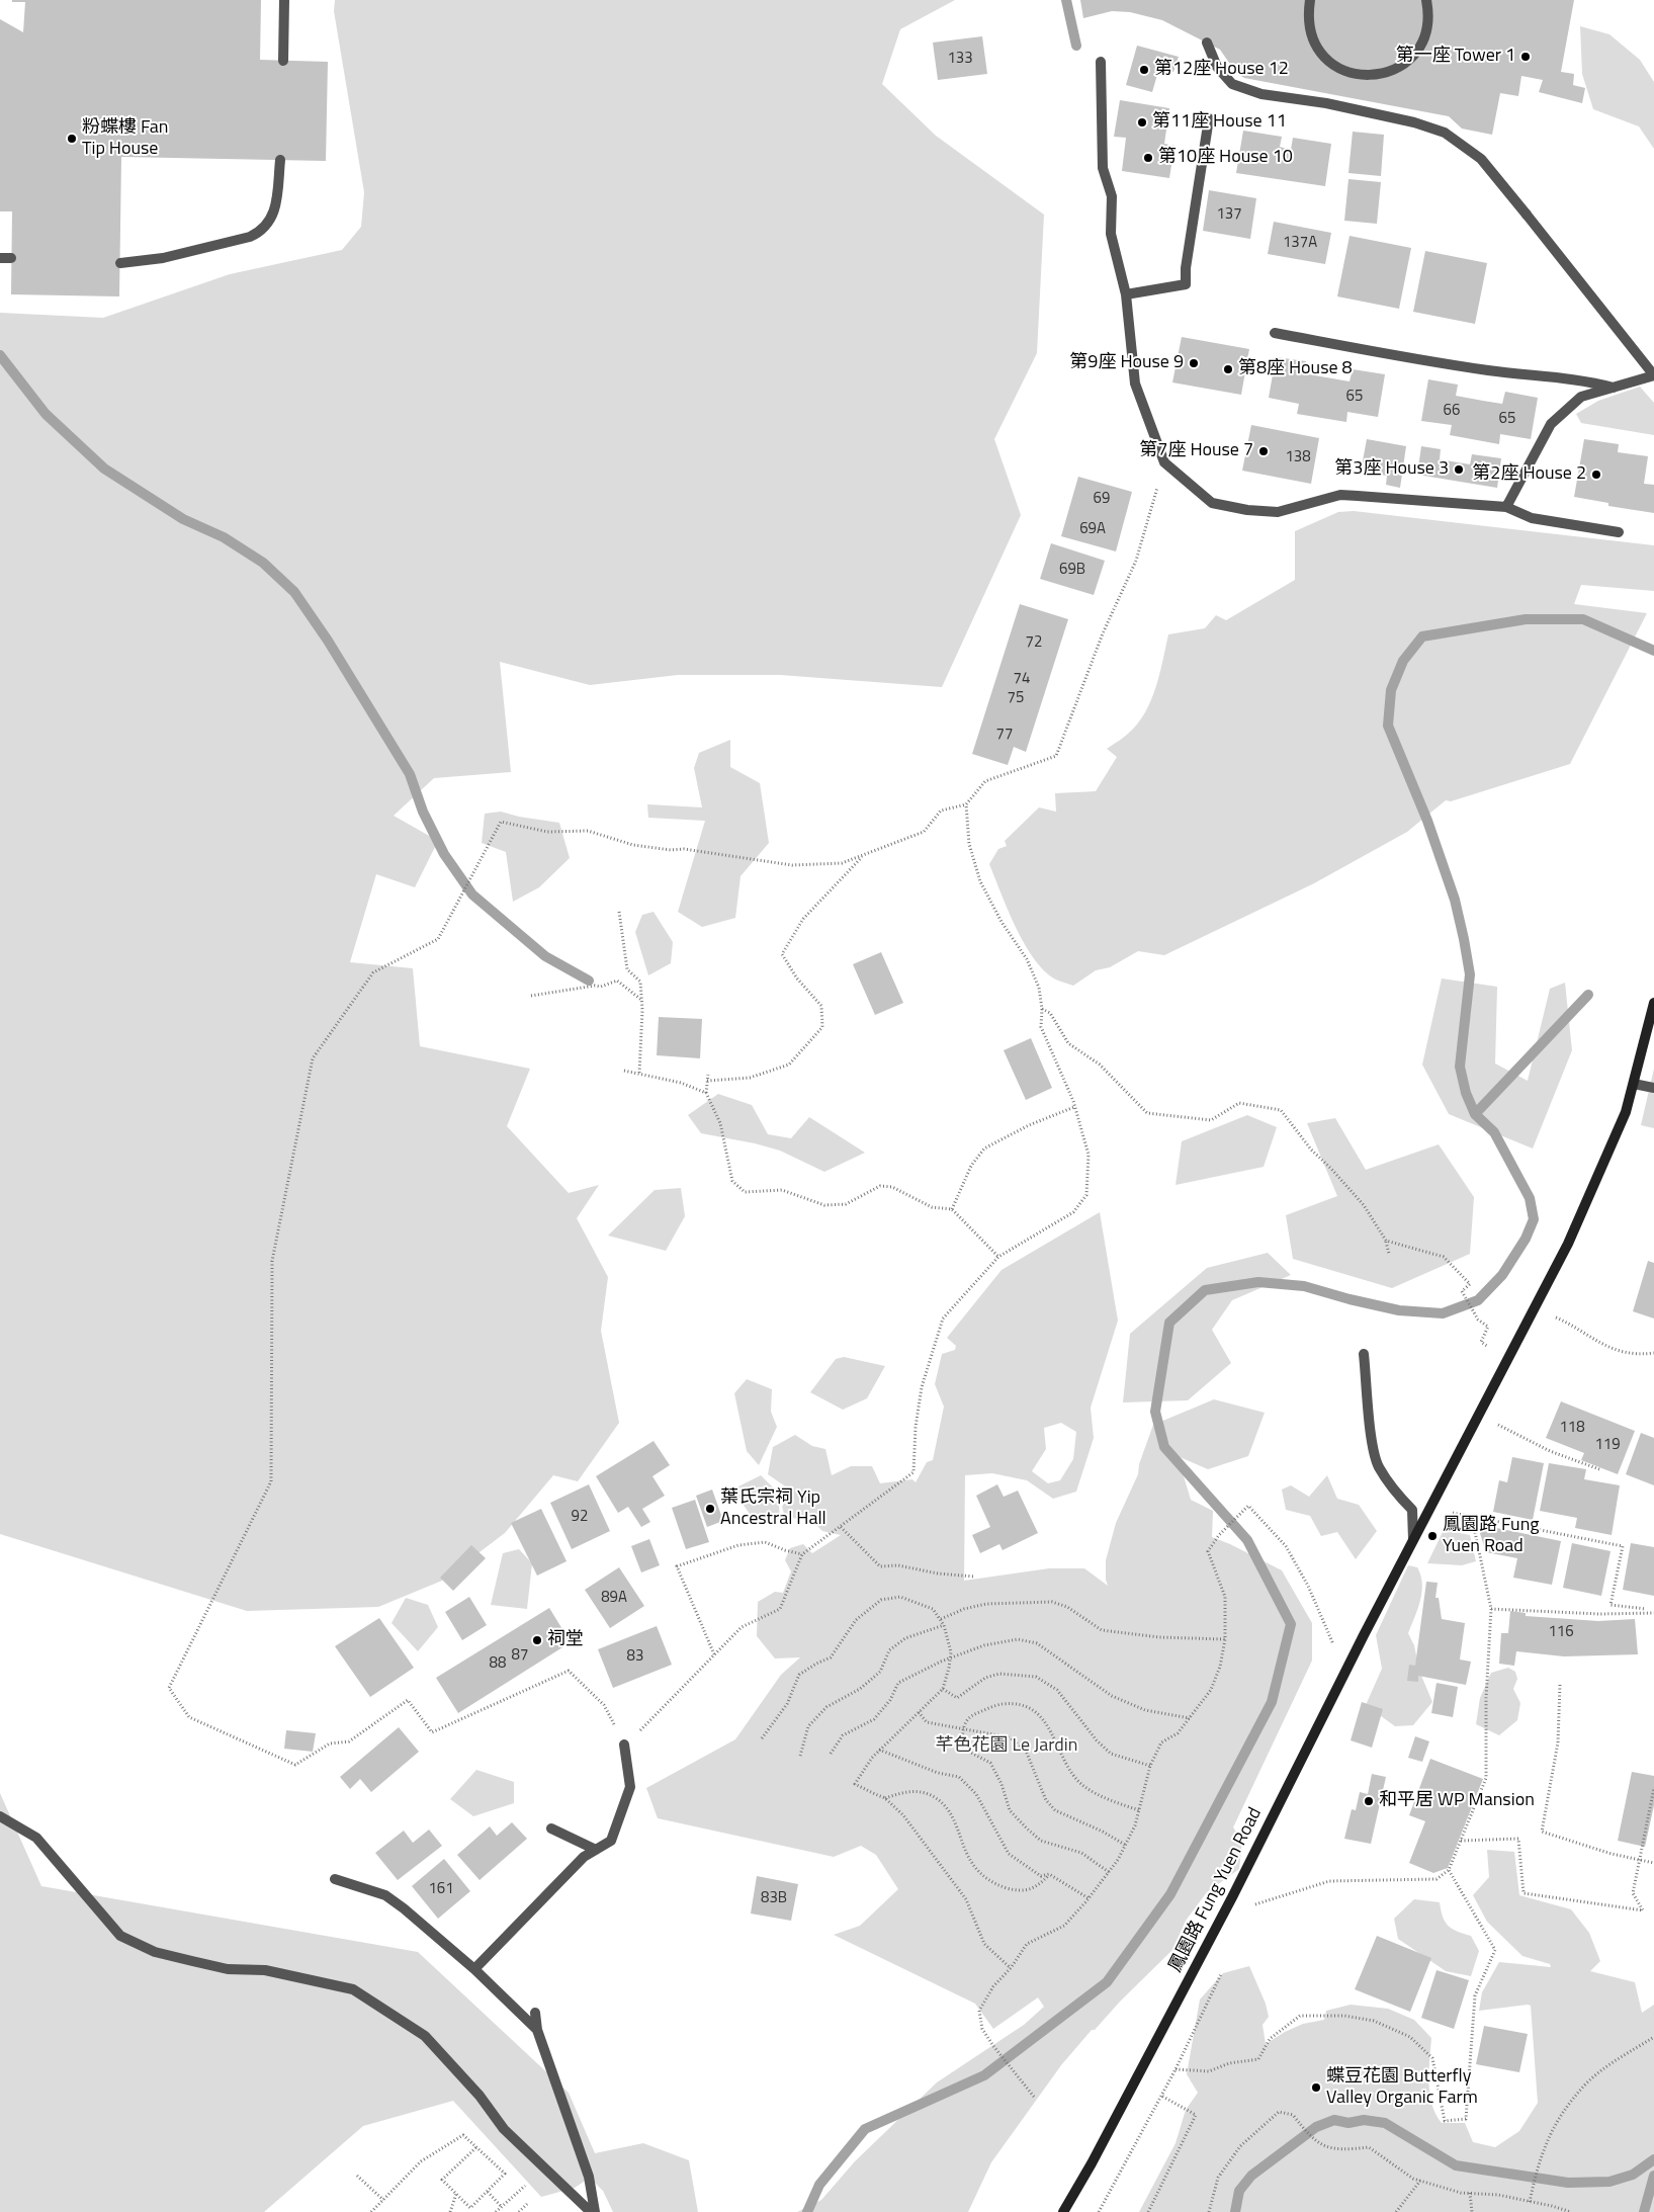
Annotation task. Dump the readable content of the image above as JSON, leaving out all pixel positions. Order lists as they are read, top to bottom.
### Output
{
  "streets": {
    "street": ["鳳園路 Fung Yuen Road"]
  },
  "parks": ["芊色花園 Le Jardin"],
  "places": [
    "第一座 Tower 1",
    "第12座 House 12",
    "第11座 House 11",
    "粉蝶樓 Fan Tip House",
    "第10座 House 10",
    "第9座 House 9",
    "第8座 House 8",
    "第7座 House 7",
    "第3座 House 3",
    "第2座 House 2",
    "葉氏宗祠 Yip Ancestral Hall",
    "鳳園路 Fung Yuen Road",
    "祠堂",
    "和平居 WP Mansion",
    "蝶豆花園 Butterfly Valley Organic Farm"
  ],
  "house_numbers": [
    "133",
    "137",
    "137A",
    "65",
    "66",
    "65",
    "138",
    "69",
    "69A",
    "69B",
    "72",
    "74",
    "75",
    "77",
    "118",
    "119",
    "92",
    "89A",
    "116",
    "87",
    "83",
    "88",
    "161",
    "83B"
  ]
}
